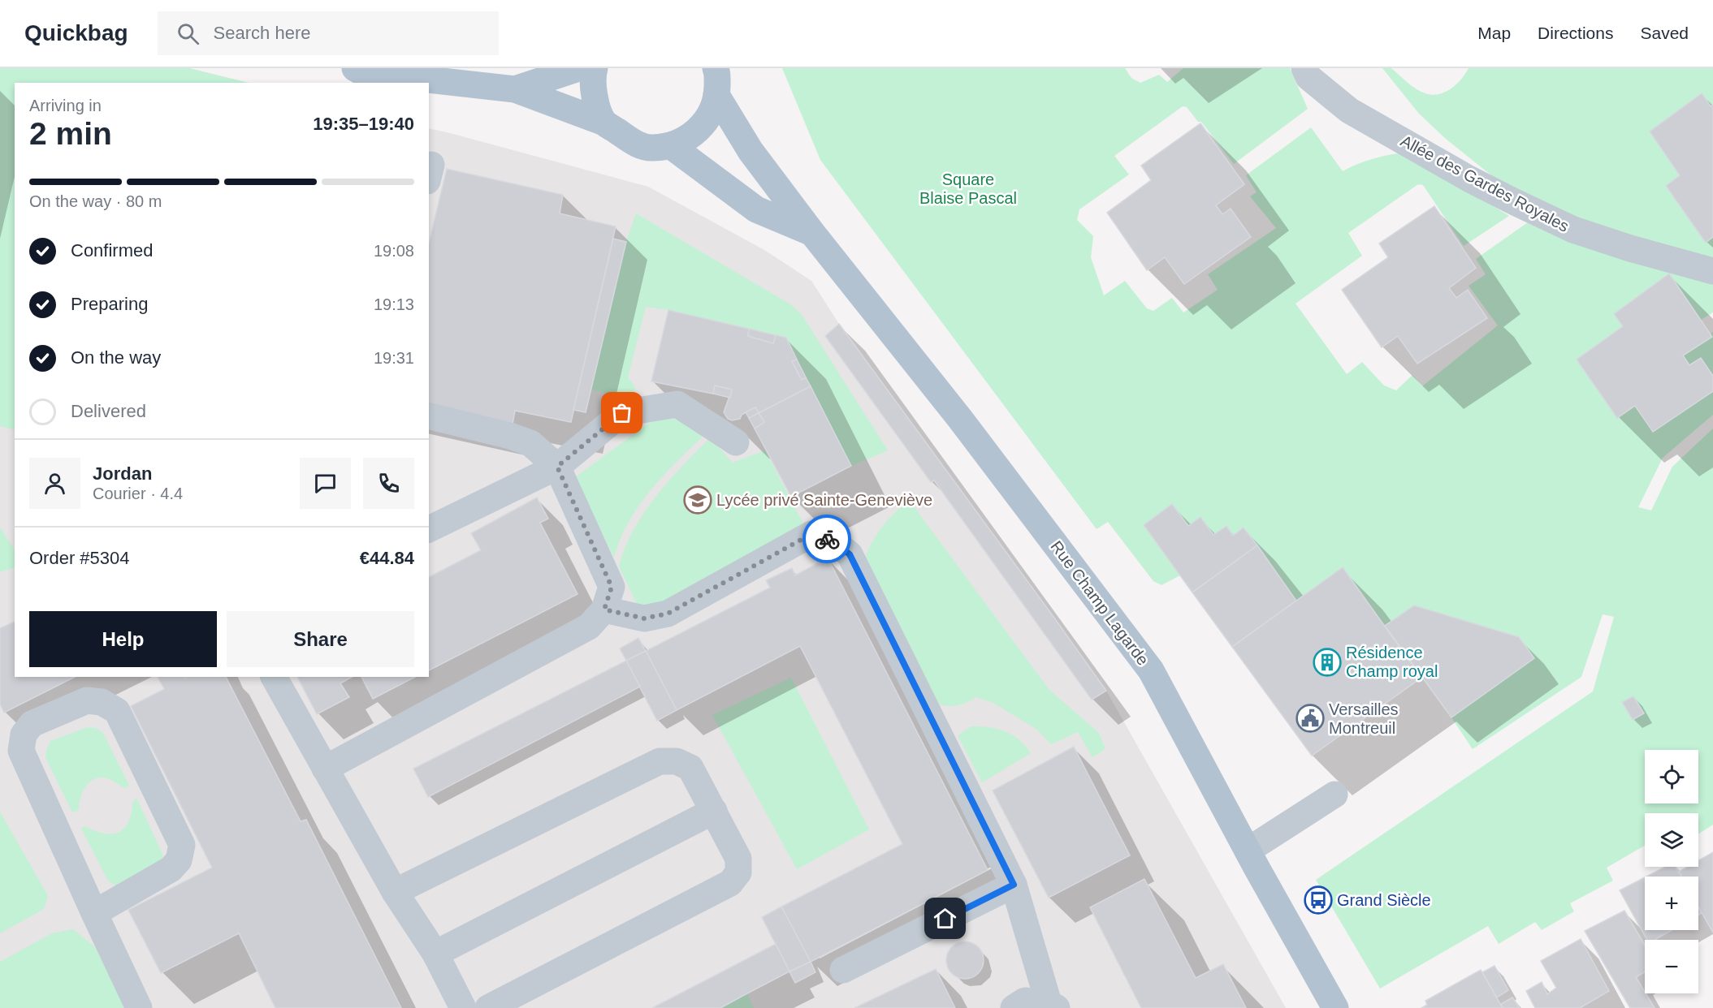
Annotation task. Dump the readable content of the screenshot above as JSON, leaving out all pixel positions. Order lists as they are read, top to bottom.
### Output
{
  "streets": {
    "main road": ["Rue Champ Lagarde"],
    "street": ["Allée des Gardes Royales"]
  },
  "parks": ["Square Blaise Pascal"],
  "places": {
    "school or university": ["Lycée privé Sainte-Geneviève"],
    "building": ["Résidence Champ royal"],
    "public building": ["Versailles Montreuil"],
    "bus stop": ["Grand Siècle"]
  },
  "page": {
    "header": "Quickbag",
    "search": "Search here",
    "nav": ["Map", "Directions", "Saved"],
    "heading": ["2 min", "Arriving in", "19:35–19:40"],
    "panel": [
      "Jordan",
      "Courier · 4.4",
      "Order #5304",
      "€44.84"
    ],
    "bar": "On the way · 80 m",
    "list": [
      ["Confirmed", "19:08"],
      ["Preparing", "19:13"],
      ["On the way", "19:31"],
      "Delivered"
    ],
    "buttons": ["Help", "Share"],
    "map_buttons": ["+", "−"]
  }
}
